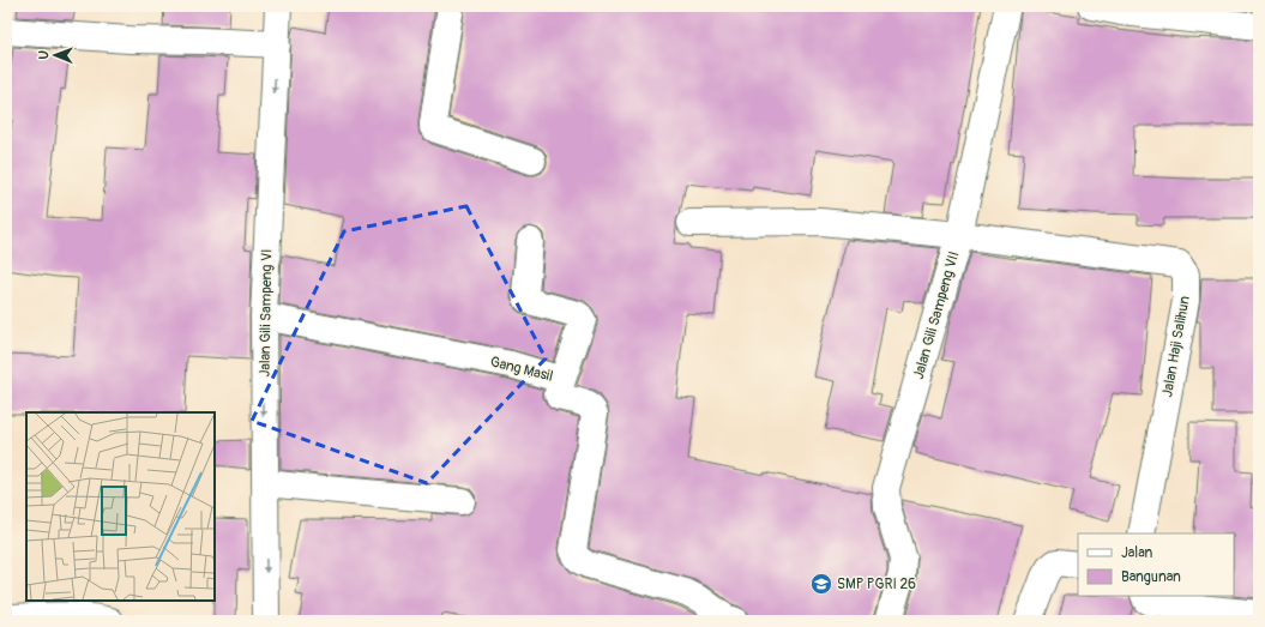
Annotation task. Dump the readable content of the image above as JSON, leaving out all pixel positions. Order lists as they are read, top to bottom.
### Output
{
  "streets": {
    "street": [
      "Jalan Gili Sampeng VI",
      "Jalan Gili Sampeng VII",
      "Jalan Haji Salihun",
      "Gang Masil"
    ]
  },
  "crossings": [
    ["Jalan Gili Sampeng VI", "Gang Masil"],
    ["Jalan Gili Sampeng VII", "Jalan Haji Salihun"]
  ],
  "one_way": ["Jalan Gili Sampeng VI"],
  "places": {
    "school or university": ["SMP PGRI 26"]
  },
  "legend": ["Jalan", "Bangunan"],
  "north": "left"
}
